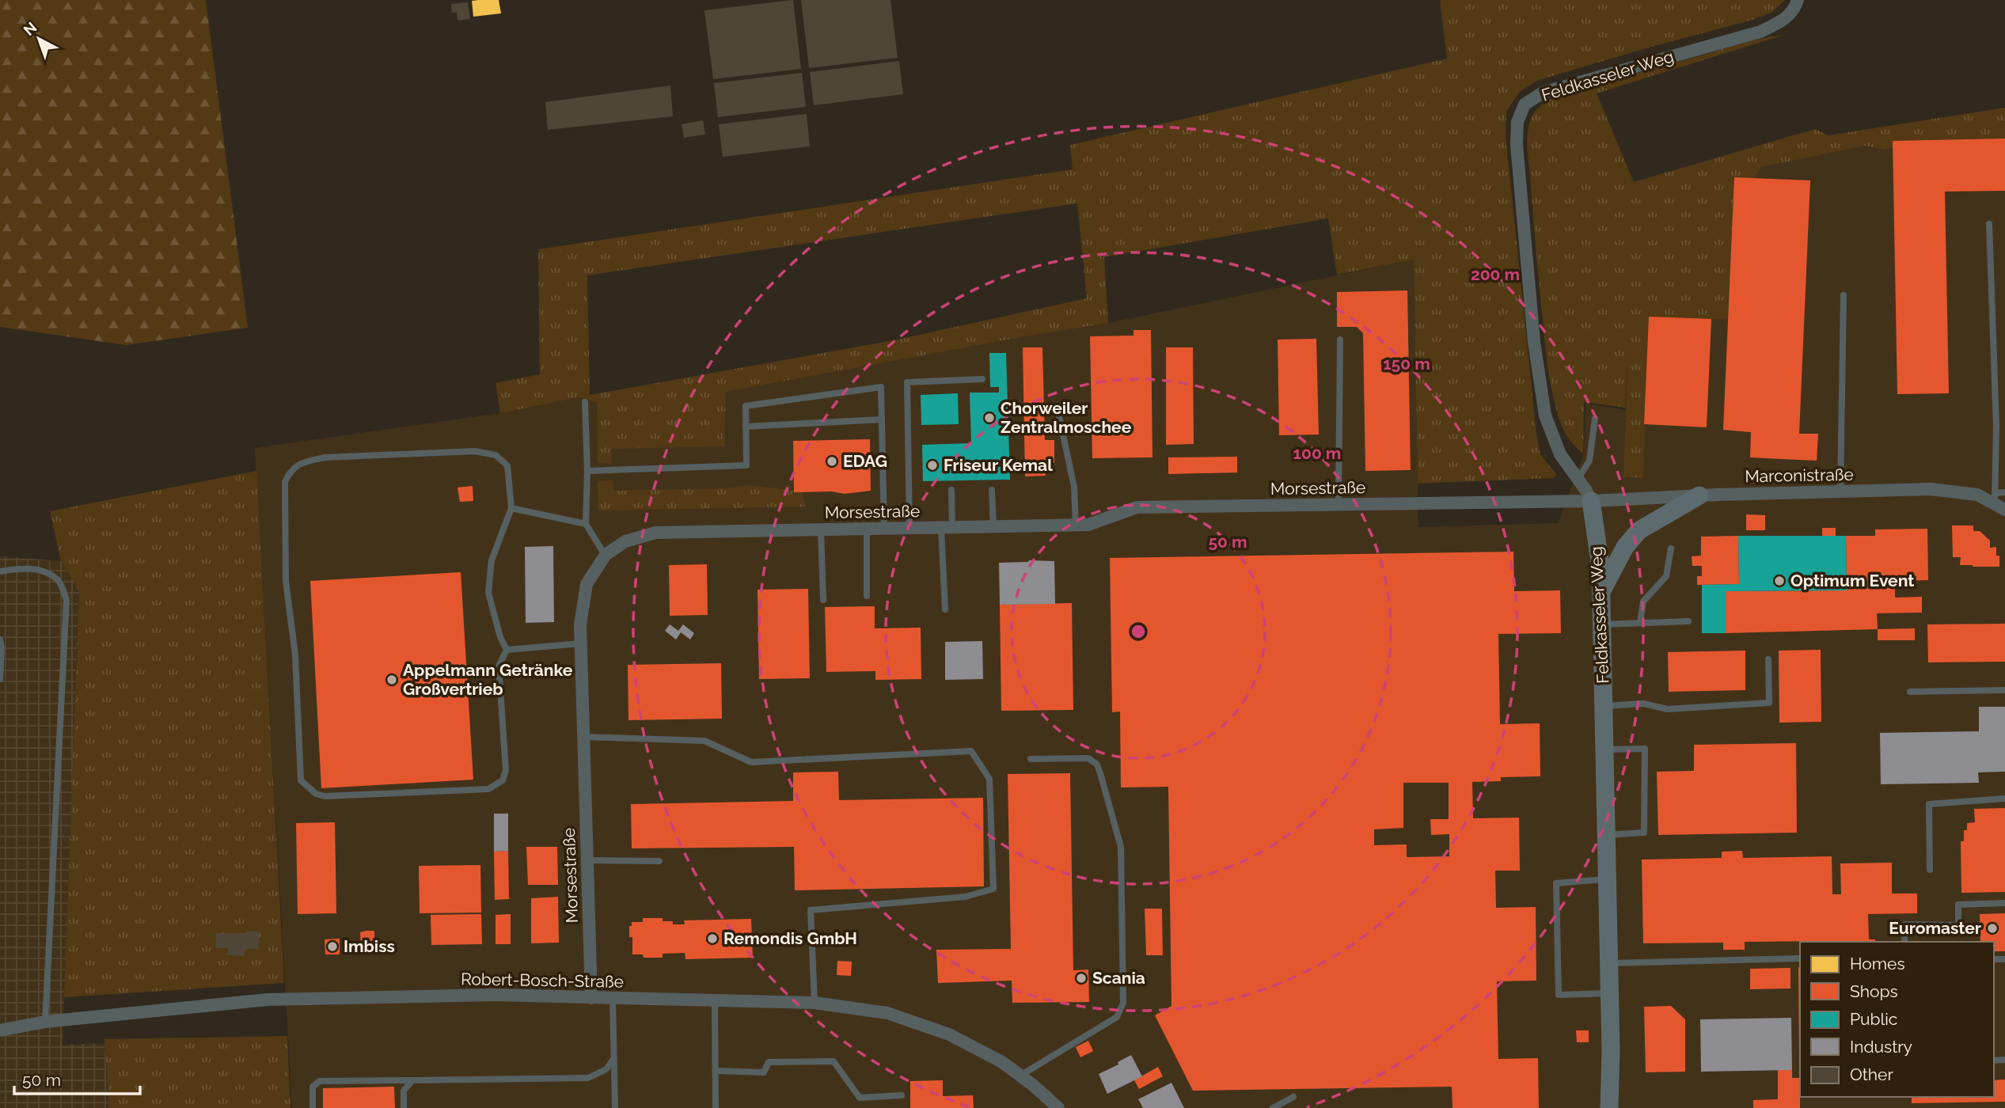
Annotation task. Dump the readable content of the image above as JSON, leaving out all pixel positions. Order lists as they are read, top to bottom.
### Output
{
  "streets": {
    "street": [
      "Feldkasseler Weg",
      "Marconistraße",
      "Morsestraße",
      "Robert-Bosch-Straße"
    ]
  },
  "crossings": [
    ["Feldkasseler Weg", "Marconistraße"],
    ["Feldkasseler Weg", "Morsestraße"],
    ["Marconistraße", "Morsestraße"],
    ["Morsestraße", "Robert-Bosch-Straße"]
  ],
  "places": [
    "Chorweiler Zentralmoschee",
    "EDAG",
    "Friseur Kemal",
    "Optimum Event",
    "Appelmann Getränke Großvertrieb",
    "Euromaster",
    "Remondis GmbH",
    "Imbiss",
    "Scania"
  ],
  "legend": [
    "Homes",
    "Shops",
    "Public",
    "Industry",
    "Other"
  ],
  "scale_bar": "50 m",
  "north": "top left",
  "rings": [
    "200 m",
    "150 m",
    "100 m",
    "50 m"
  ]
}
